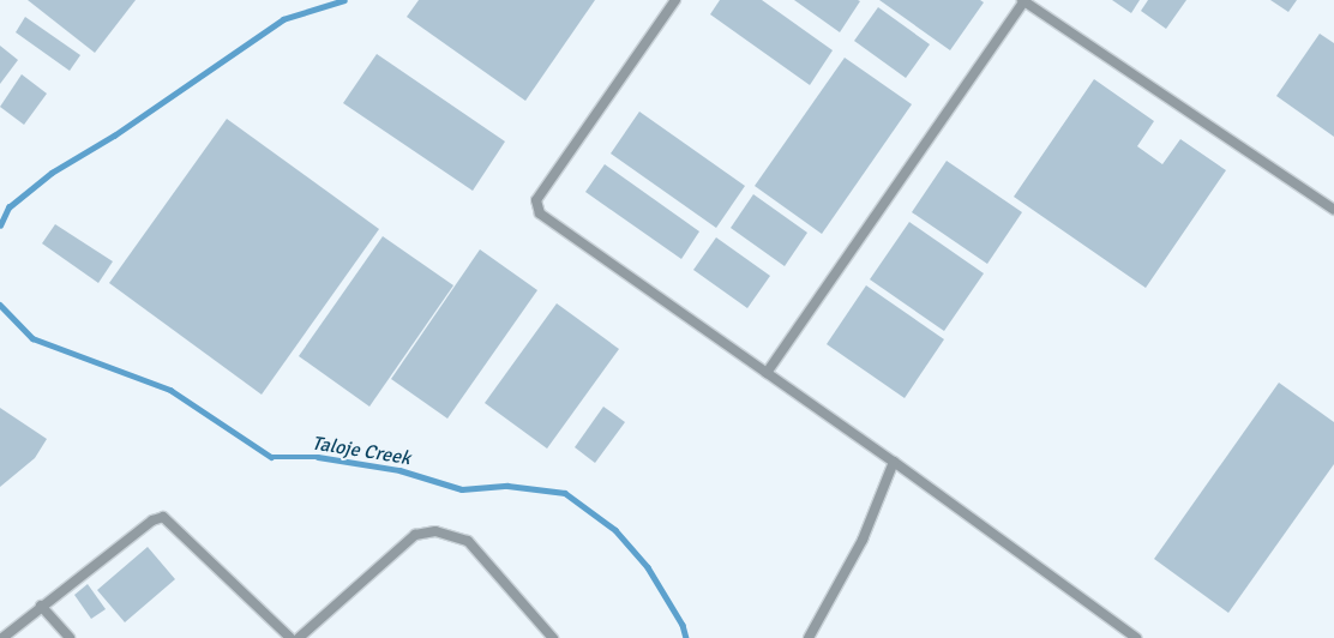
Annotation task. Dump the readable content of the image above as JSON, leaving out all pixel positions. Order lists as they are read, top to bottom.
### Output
{
  "water": ["Taloje Creek"]
}
